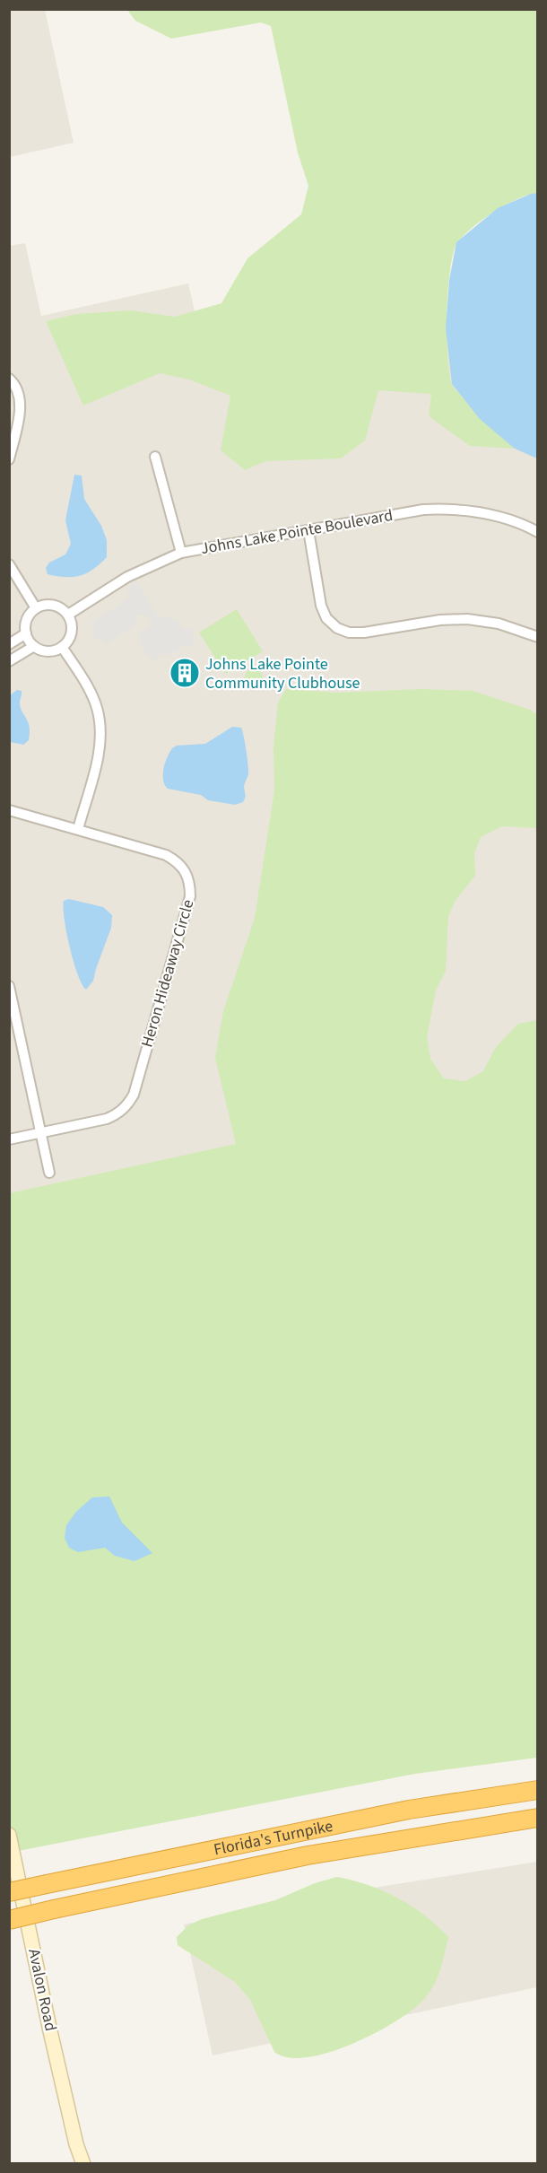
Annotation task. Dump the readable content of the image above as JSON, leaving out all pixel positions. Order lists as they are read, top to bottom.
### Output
{
  "streets": {
    "highway": ["Florida's Turnpike"],
    "main road": ["Avalon Road"],
    "street": ["Johns Lake Pointe Boulevard", "Heron Hideaway Circle"]
  },
  "places": {
    "building": ["Johns Lake Pointe Community Clubhouse"]
  }
}
